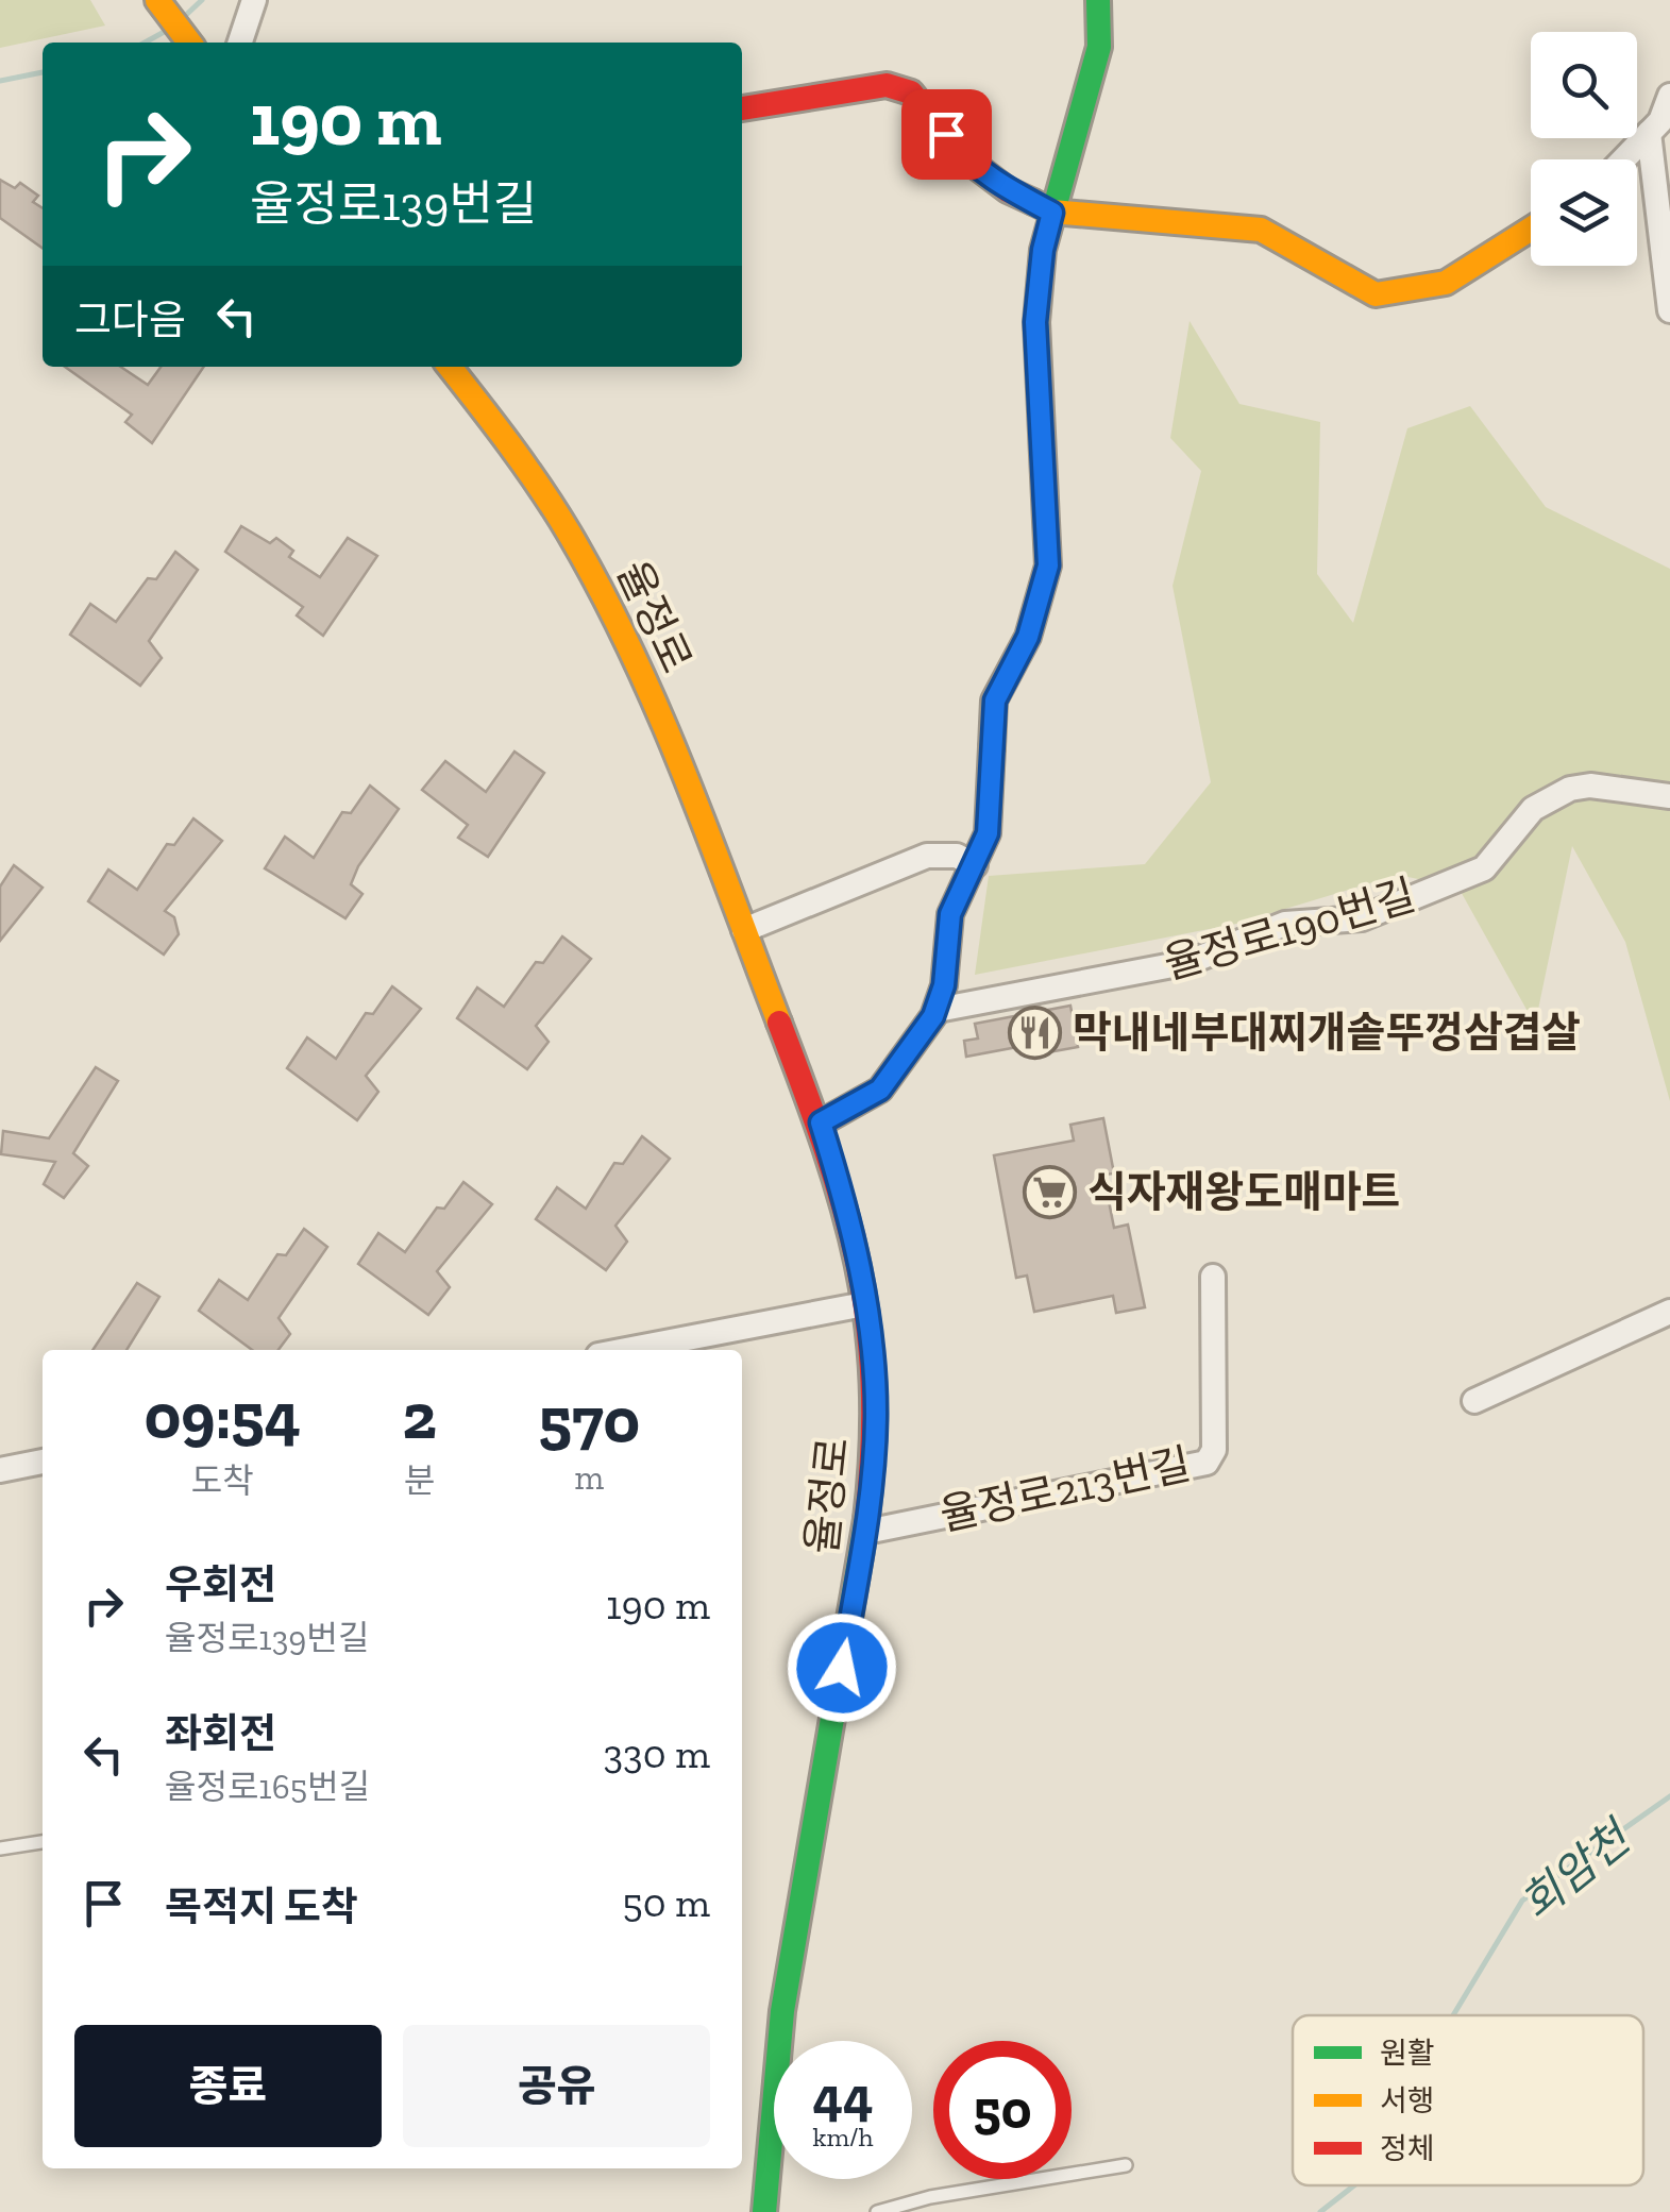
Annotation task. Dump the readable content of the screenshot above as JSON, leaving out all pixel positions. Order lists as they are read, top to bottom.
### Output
{
  "streets": {
    "street": ["율정로", "율정로190번길", "율정로213번길"]
  },
  "crossings": [
    ["율정로", "율정로213번길"]
  ],
  "water": ["회암천"],
  "places": {
    "restaurant": ["막내네부대찌개솥뚜껑삼겹살"],
    "supermarket": ["식자재왕도매마트"]
  },
  "legend": ["원활", "서행", "정체"],
  "page": {
    "turn": ["190 m", "율정로139번길"],
    "then": "그다음",
    "eta": [
      "09:54",
      "도착",
      "2",
      "분",
      "570",
      "m"
    ],
    "list": [
      {
        "name": "우회전",
        "note": "율정로139번길",
        "value": "190 m"
      },
      {
        "name": "좌회전",
        "note": "율정로165번길",
        "value": "330 m"
      },
      {
        "name": "목적지 도착",
        "value": "50 m"
      }
    ],
    "buttons": ["종료", "공유"],
    "speed": "44 km/h",
    "limit": "50"
  }
}
